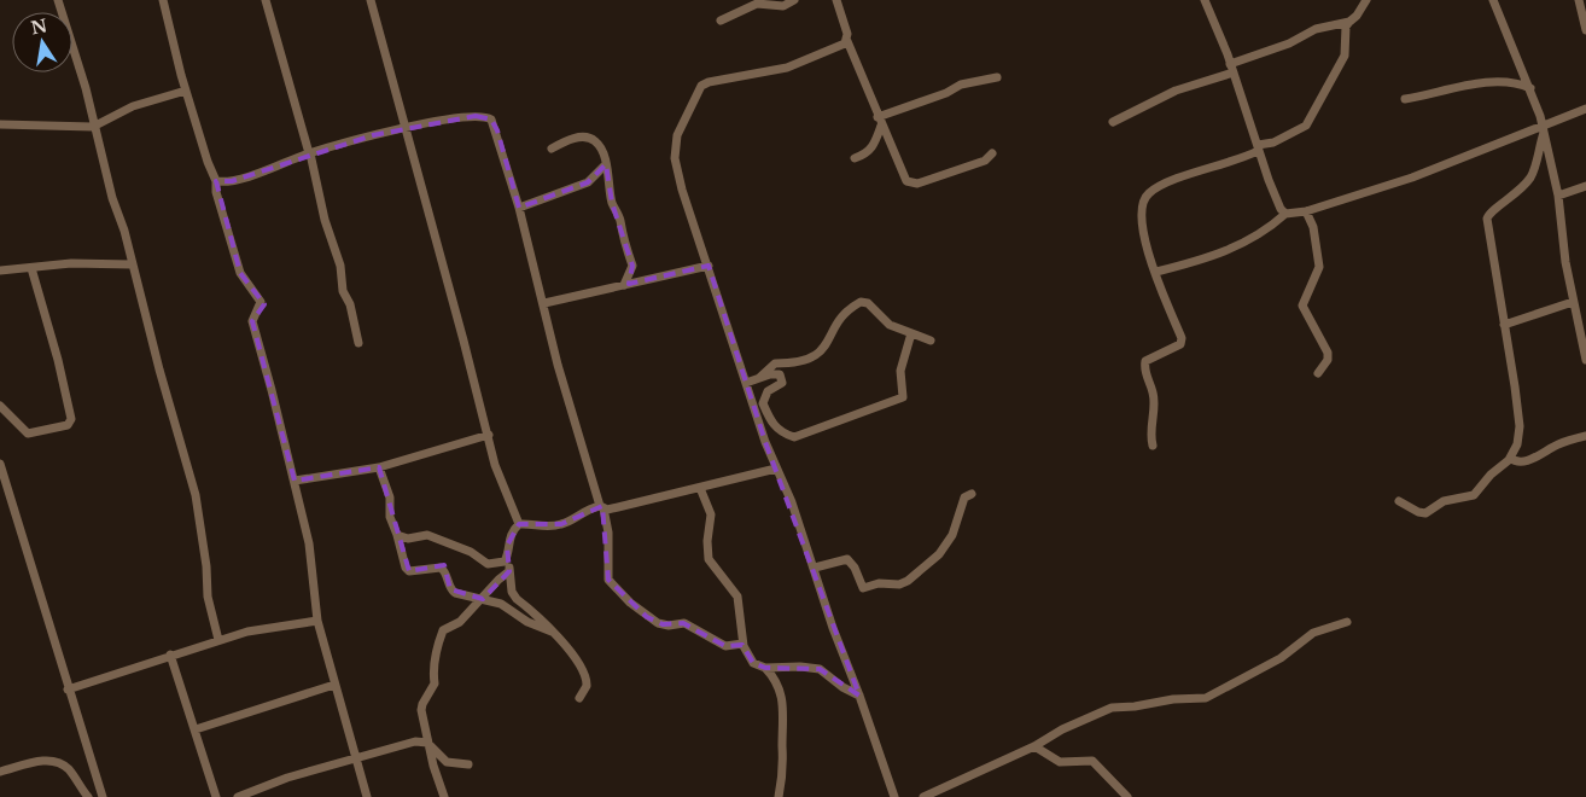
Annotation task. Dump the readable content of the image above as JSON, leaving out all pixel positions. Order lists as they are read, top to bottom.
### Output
{
  "north": "top"
}
